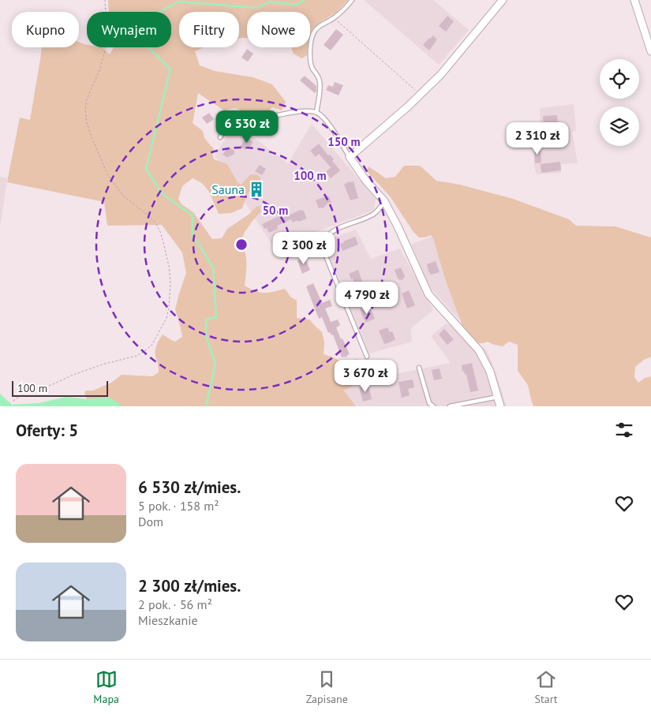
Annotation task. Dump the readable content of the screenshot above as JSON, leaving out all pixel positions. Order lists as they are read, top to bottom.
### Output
{
  "places": {
    "building": ["Sauna"]
  },
  "scale_bar": "100 m",
  "page": {
    "chip": [
      "Kupno",
      "Wynajem",
      "Filtry",
      "Nowe"
    ],
    "price": [
      "6 530 zł",
      "2 310 zł",
      "2 300 zł",
      "4 790 zł",
      "3 670 zł"
    ],
    "scale": "100 m",
    "heading": "Oferty: 5",
    "list": [
      {
        "name": "6 530 zł/mies.",
        "note": "5 pok. · 158 m² · Dom"
      },
      {
        "name": "2 300 zł/mies.",
        "note": "2 pok. · 56 m² · Mieszkanie"
      }
    ],
    "tabs": ["Mapa", "Zapisane", "Start"]
  },
  "rings": ["150 m", "100 m", "50 m"]
}
